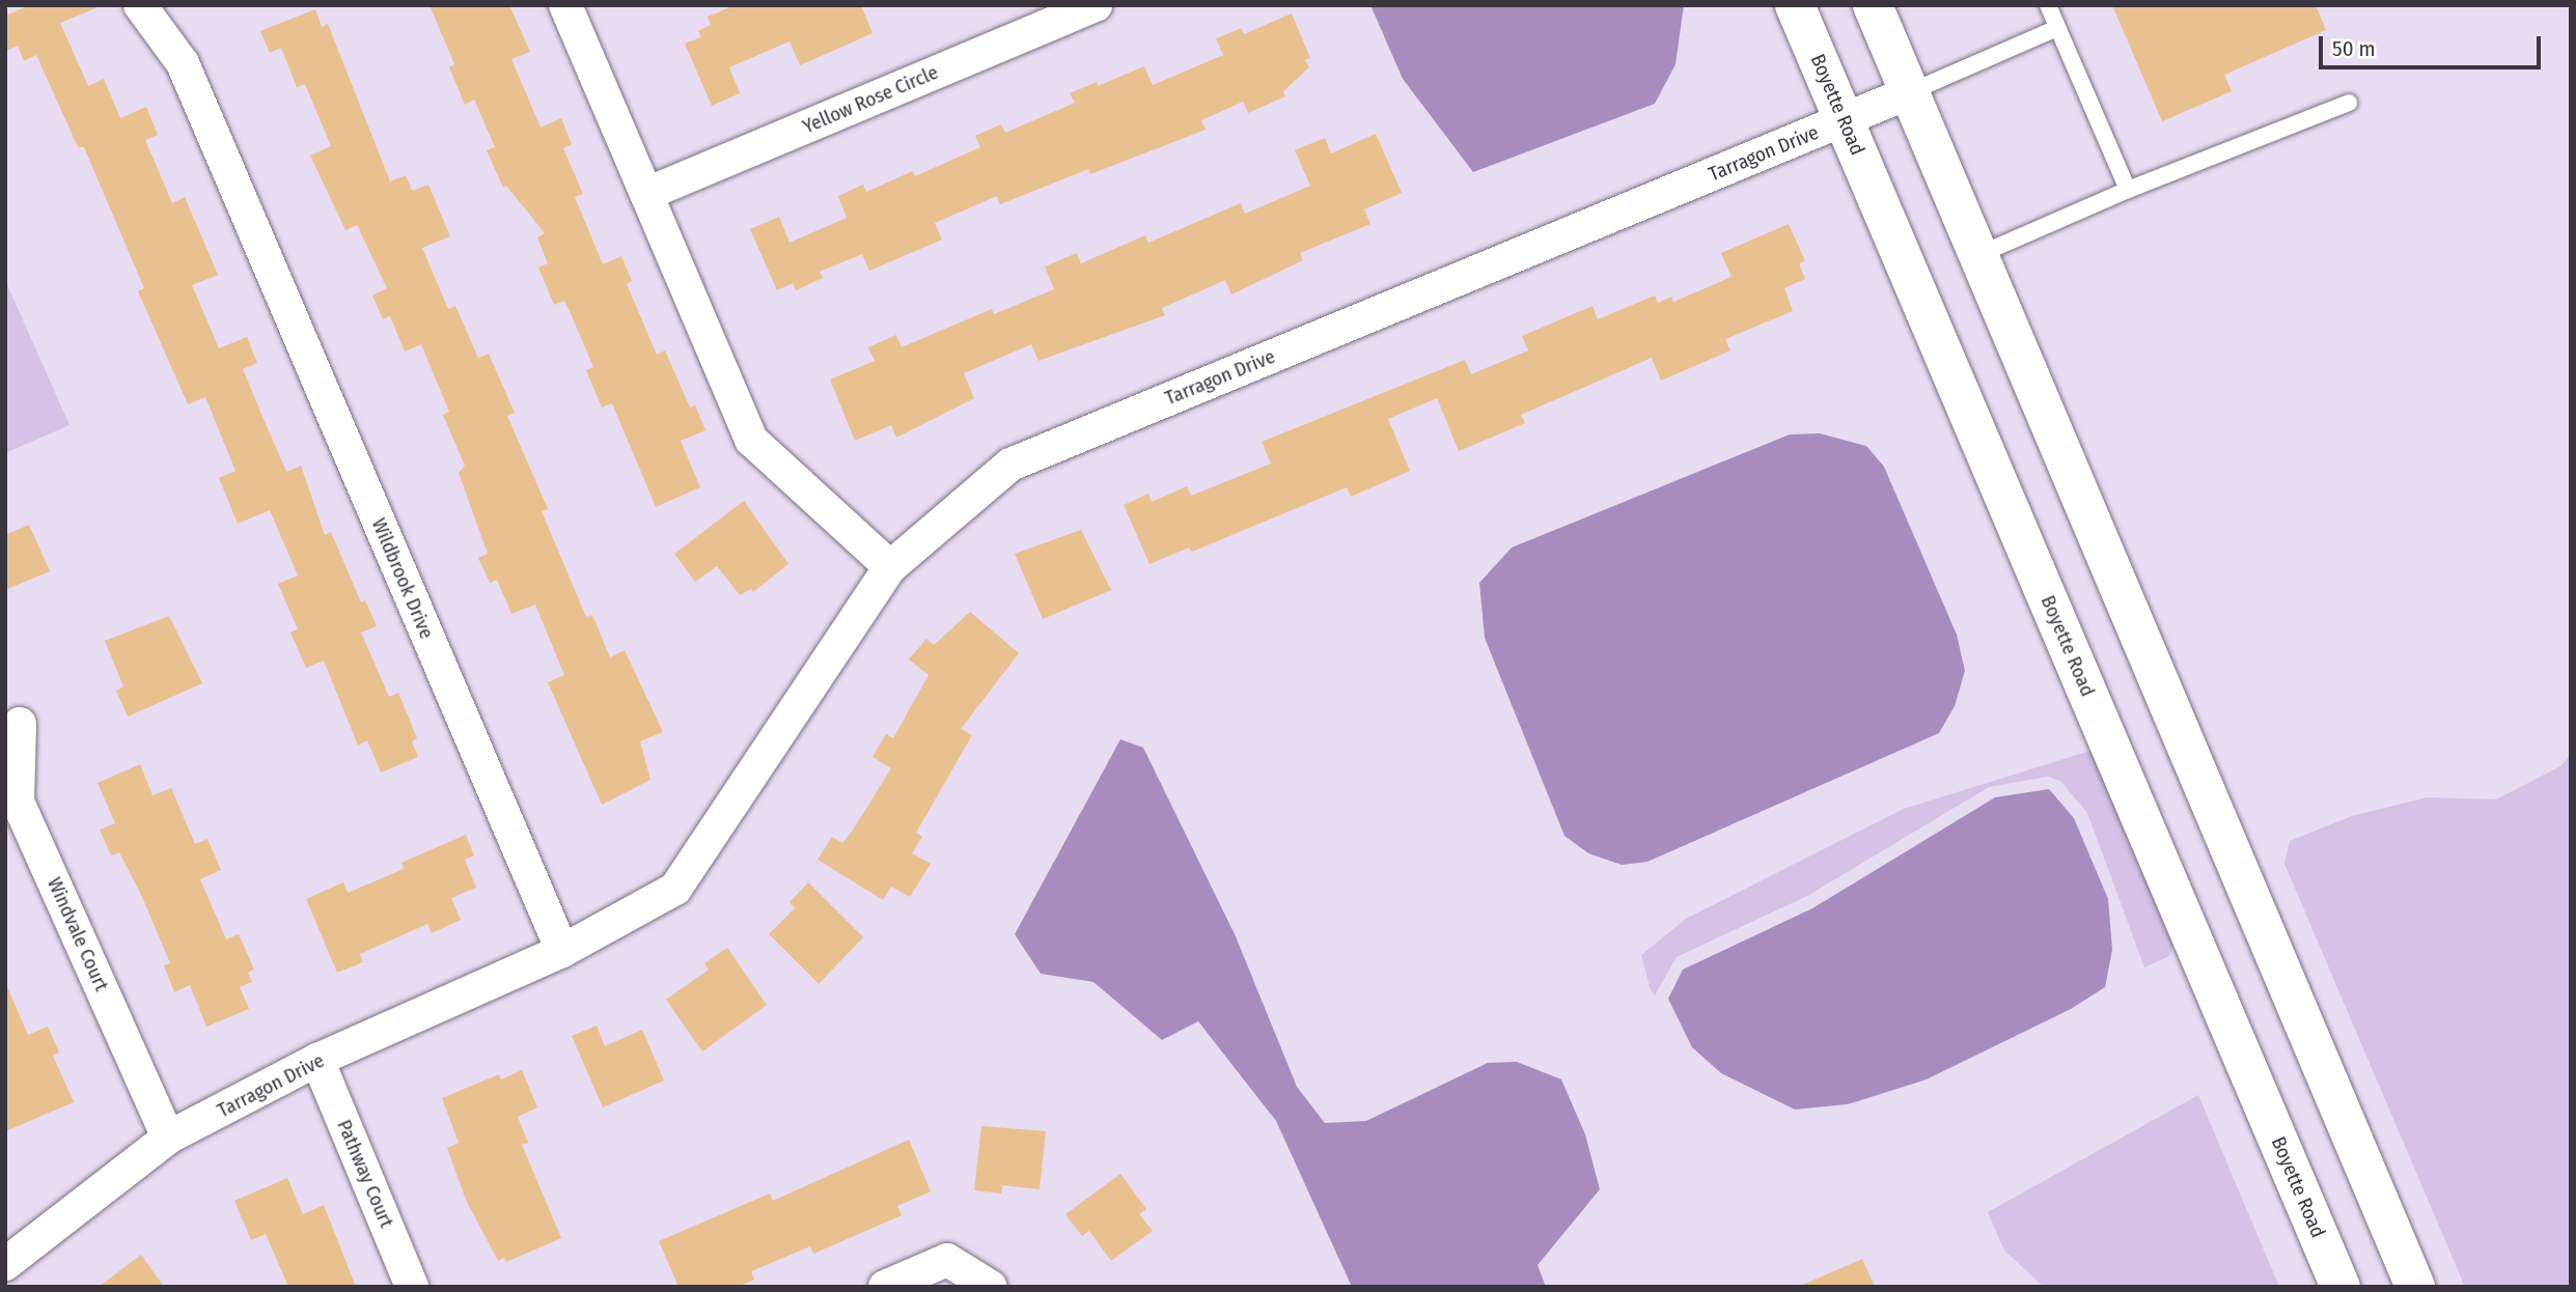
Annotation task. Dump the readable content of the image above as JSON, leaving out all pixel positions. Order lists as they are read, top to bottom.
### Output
{
  "streets": {
    "main road": ["Boyette Road"],
    "street": [
      "Yellow Rose Circle",
      "Tarragon Drive",
      "Wildbrook Drive",
      "Windvale Court",
      "Pathway Court"
    ]
  },
  "crossings": [
    ["Boyette Road", "Tarragon Drive"],
    ["Tarragon Drive", "Wildbrook Drive"],
    ["Tarragon Drive", "Windvale Court"],
    ["Tarragon Drive", "Pathway Court"]
  ],
  "scale_bar": "50 m"
}
